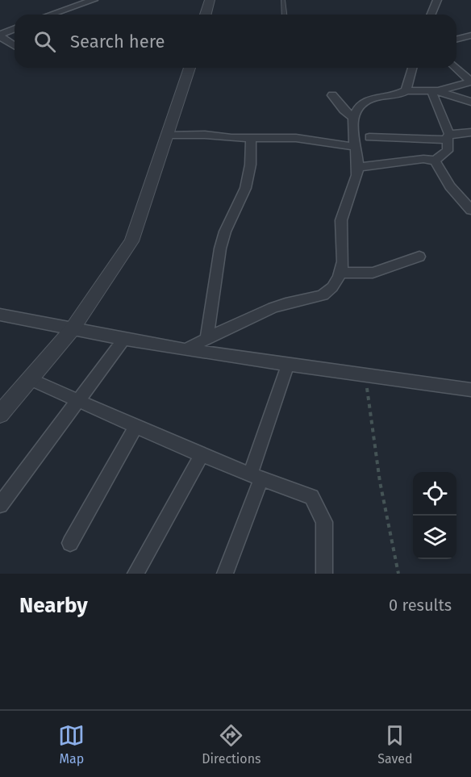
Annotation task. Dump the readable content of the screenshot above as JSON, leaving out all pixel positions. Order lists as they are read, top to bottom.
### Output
{
  "page": {
    "search": "Search here",
    "heading": ["Nearby", "0 results"],
    "nav": ["Map", "Directions", "Saved"]
  }
}
